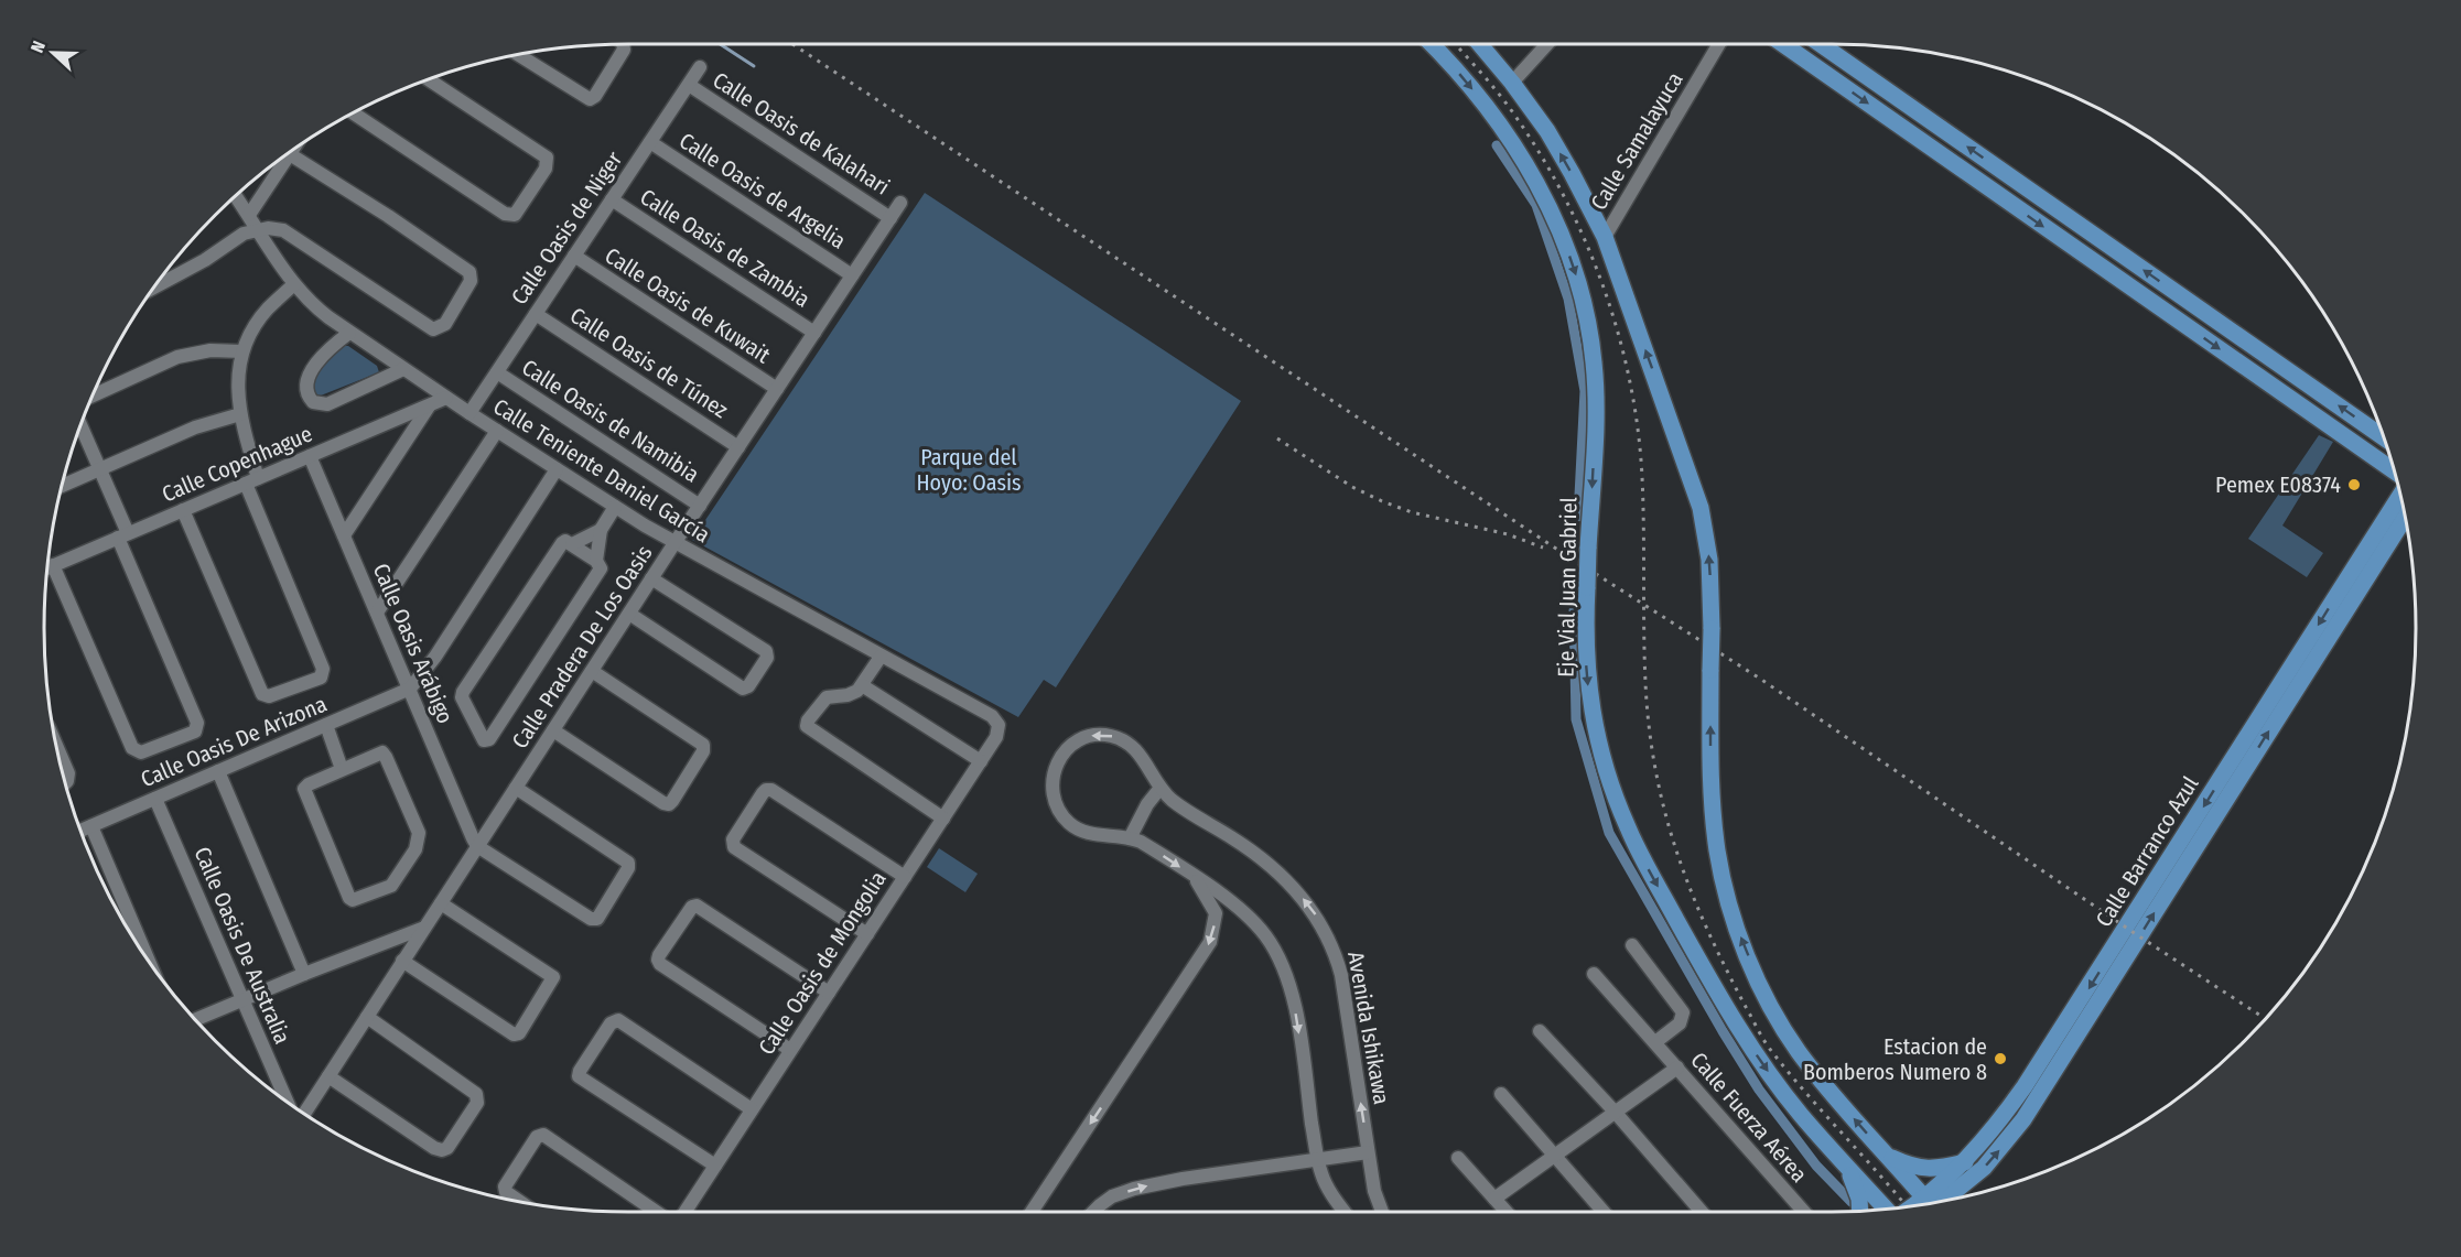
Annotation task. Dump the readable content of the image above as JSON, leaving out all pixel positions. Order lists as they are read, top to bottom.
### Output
{
  "streets": {
    "main road": ["Eje Vial Juan Gabriel", "Calle Barranco Azul"],
    "street": [
      "Calle Oasis de Kalahari",
      "Calle Samalayuca",
      "Calle Oasis de Argelia",
      "Calle Oasis de Niger",
      "Calle Oasis de Zambia",
      "Calle Oasis de Kuwait",
      "Calle Oasis de Túnez",
      "Calle Oasis de Namibia",
      "Calle Copenhague",
      "Calle Teniente Daniel García",
      "Calle Oasis Arábigo",
      "Calle Pradera De Los Oasis",
      "Calle Oasis De Arizona",
      "Calle Oasis De Australia",
      "Calle Oasis de Mongolia",
      "Avenida Ishikawa",
      "Calle Fuerza Aérea"
    ]
  },
  "crossings": [
    ["Calle Oasis de Kalahari", "Calle Oasis de Niger"],
    ["Calle Oasis de Kalahari", "Calle Pradera De Los Oasis"],
    ["Calle Oasis de Argelia", "Calle Oasis de Niger"],
    ["Calle Oasis de Argelia", "Calle Pradera De Los Oasis"],
    ["Calle Oasis de Niger", "Calle Oasis de Zambia"],
    ["Calle Oasis de Niger", "Calle Oasis de Kuwait"],
    ["Calle Oasis de Niger", "Calle Oasis de Túnez"],
    ["Calle Oasis de Niger", "Calle Oasis de Namibia"],
    ["Calle Oasis de Niger", "Calle Teniente Daniel García"],
    ["Calle Oasis de Zambia", "Calle Pradera De Los Oasis"],
    ["Calle Oasis de Kuwait", "Calle Pradera De Los Oasis"],
    ["Calle Oasis de Túnez", "Calle Pradera De Los Oasis"],
    ["Calle Oasis de Namibia", "Calle Pradera De Los Oasis"],
    ["Calle Copenhague", "Calle Teniente Daniel García"],
    ["Calle Copenhague", "Calle Oasis Arábigo"],
    ["Calle Teniente Daniel García", "Calle Pradera De Los Oasis"],
    ["Calle Teniente Daniel García", "Calle Oasis de Mongolia"],
    ["Calle Oasis Arábigo", "Calle Pradera De Los Oasis"],
    ["Calle Oasis Arábigo", "Calle Oasis De Arizona"],
    ["Calle Oasis De Arizona", "Calle Oasis De Australia"]
  ],
  "parks": ["Parque del Hoyo: Oasis"],
  "places": ["Pemex E08374", "Estacion de Bomberos Numero 8"],
  "north": "left"
}
